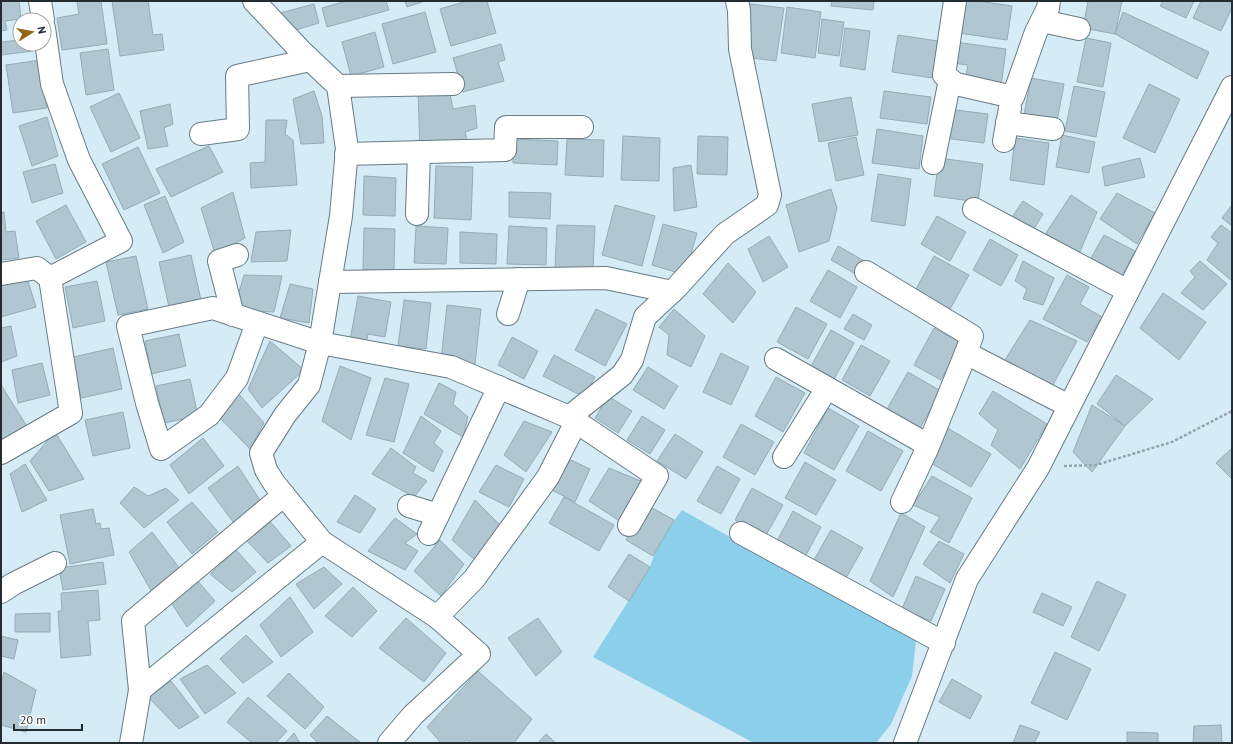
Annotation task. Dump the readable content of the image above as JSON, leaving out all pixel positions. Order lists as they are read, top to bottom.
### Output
{
  "scale_bar": "20 m",
  "north": "right"
}
